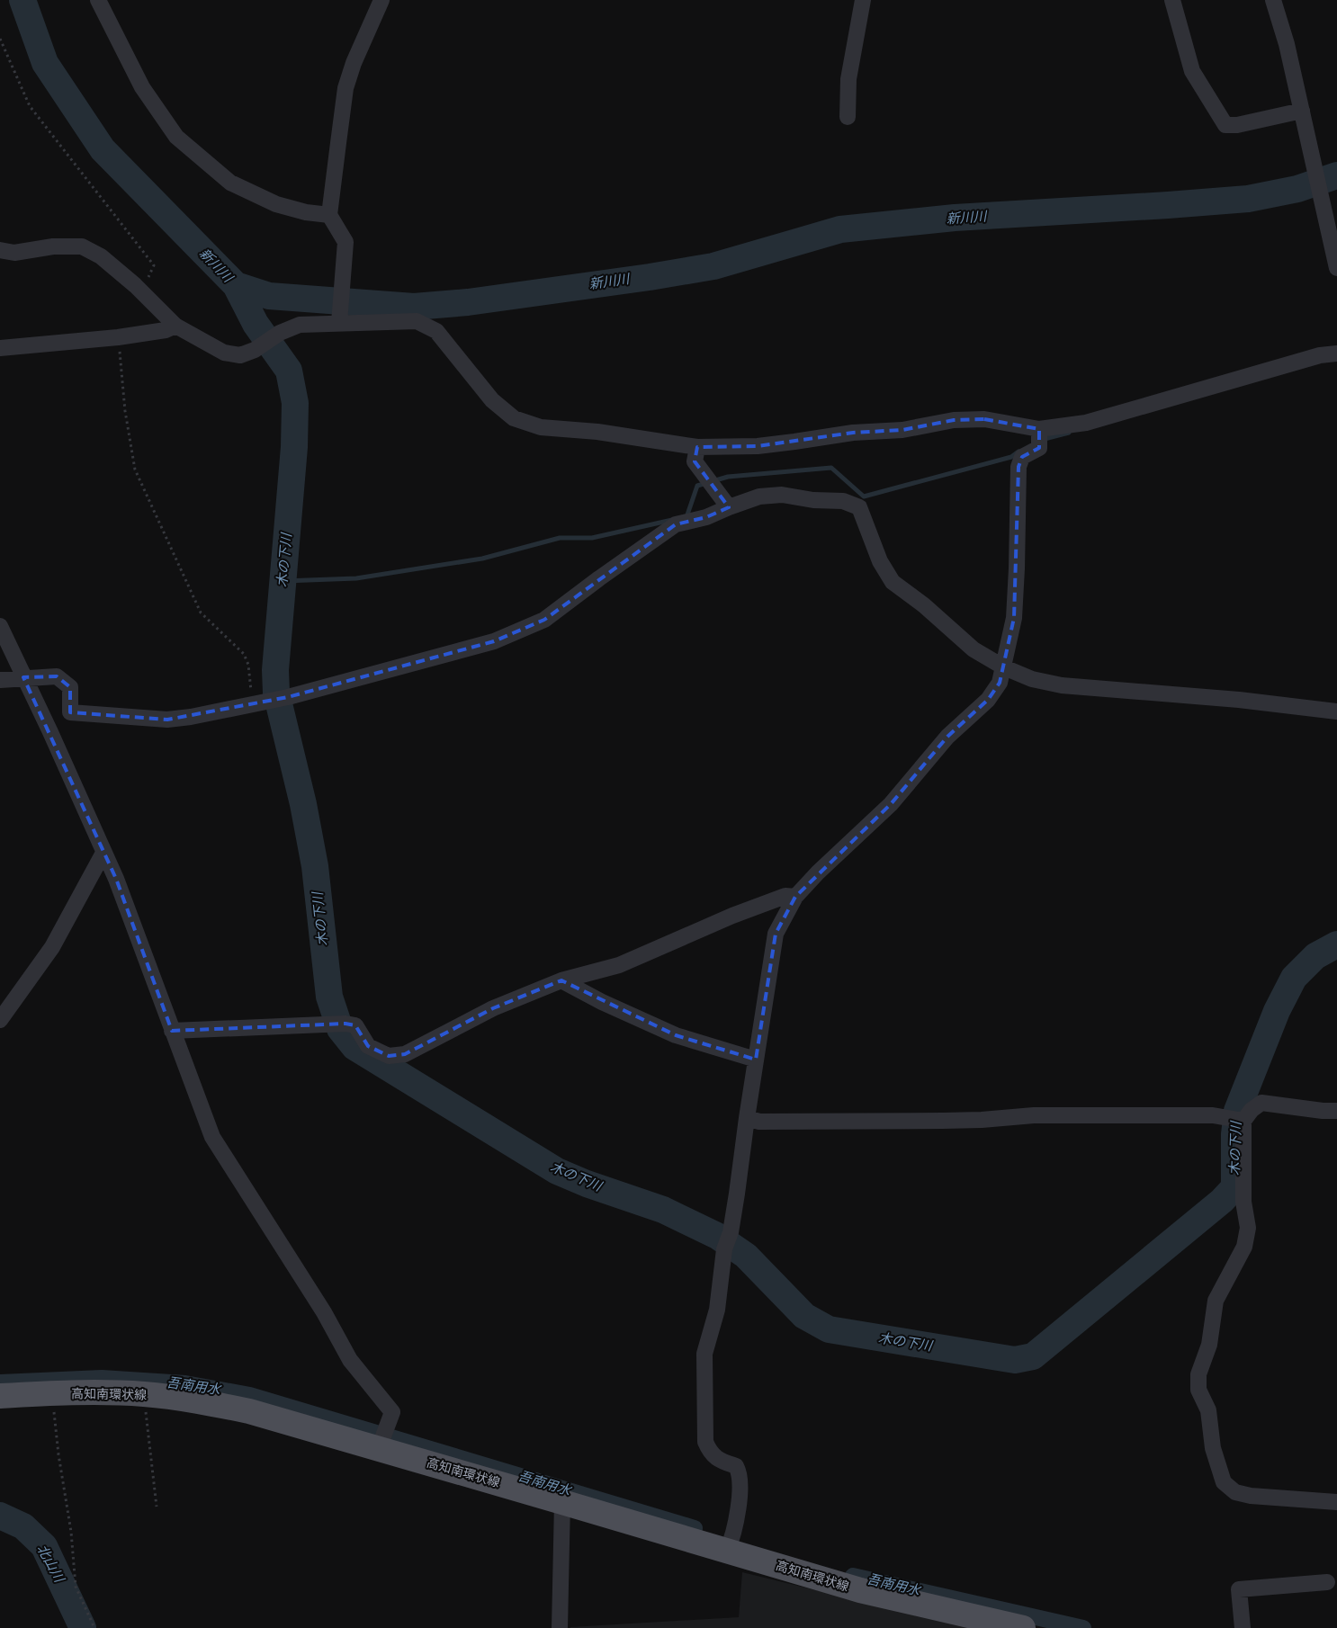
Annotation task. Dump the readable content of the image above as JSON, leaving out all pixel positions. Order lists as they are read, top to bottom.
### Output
{
  "streets": {
    "main road": ["高知南環状線"]
  },
  "water": [
    "新川川",
    "木の下川",
    "吾南用水",
    "北山川"
  ]
}
